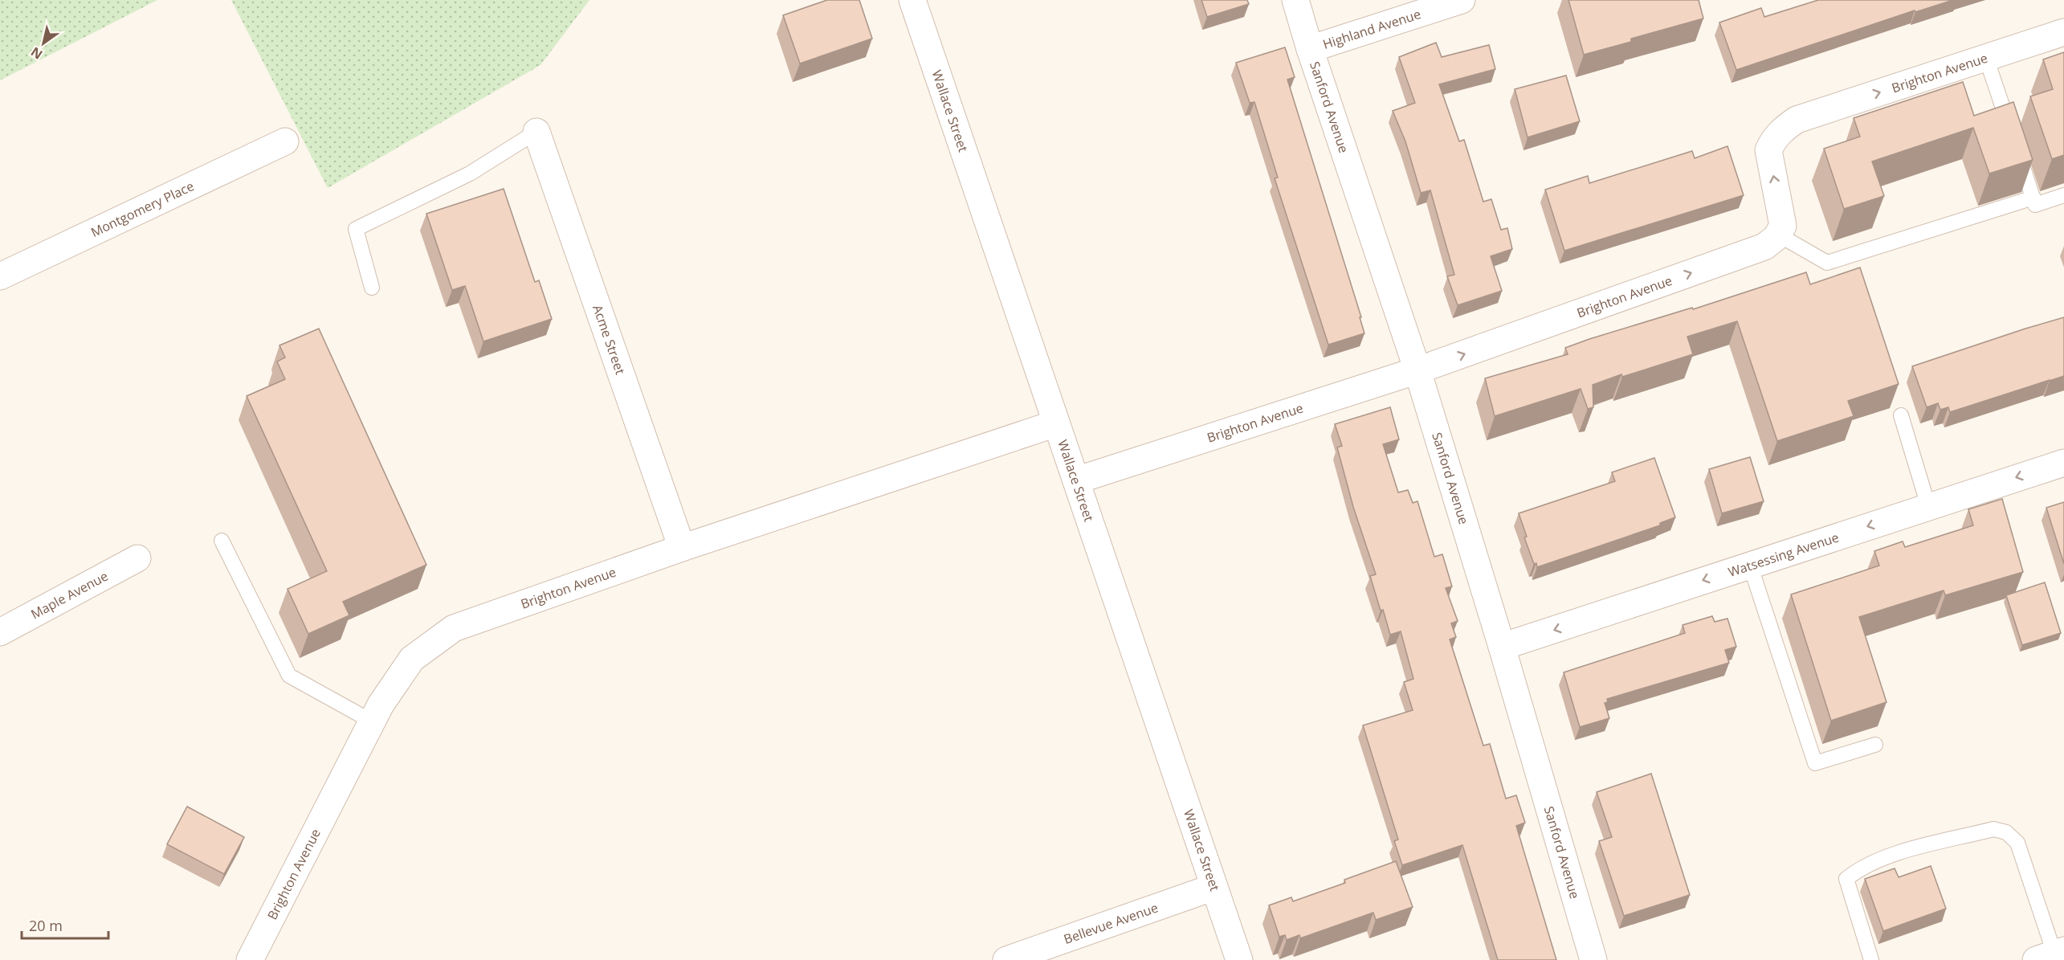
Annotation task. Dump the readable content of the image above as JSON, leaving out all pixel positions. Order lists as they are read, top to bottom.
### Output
{
  "streets": {
    "street": [
      "Highland Avenue",
      "Brighton Avenue",
      "Sanford Avenue",
      "Wallace Street",
      "Montgomery Place",
      "Acme Street",
      "Watsessing Avenue",
      "Maple Avenue",
      "Bellevue Avenue"
    ]
  },
  "crossings": [
    ["Highland Avenue", "Sanford Avenue"],
    ["Brighton Avenue", "Sanford Avenue"],
    ["Brighton Avenue", "Wallace Street"],
    ["Brighton Avenue", "Acme Street"],
    ["Sanford Avenue", "Watsessing Avenue"],
    ["Wallace Street", "Bellevue Avenue"]
  ],
  "one_way": ["Watsessing Avenue"],
  "scale_bar": "20 m",
  "north": "bottom left"
}
